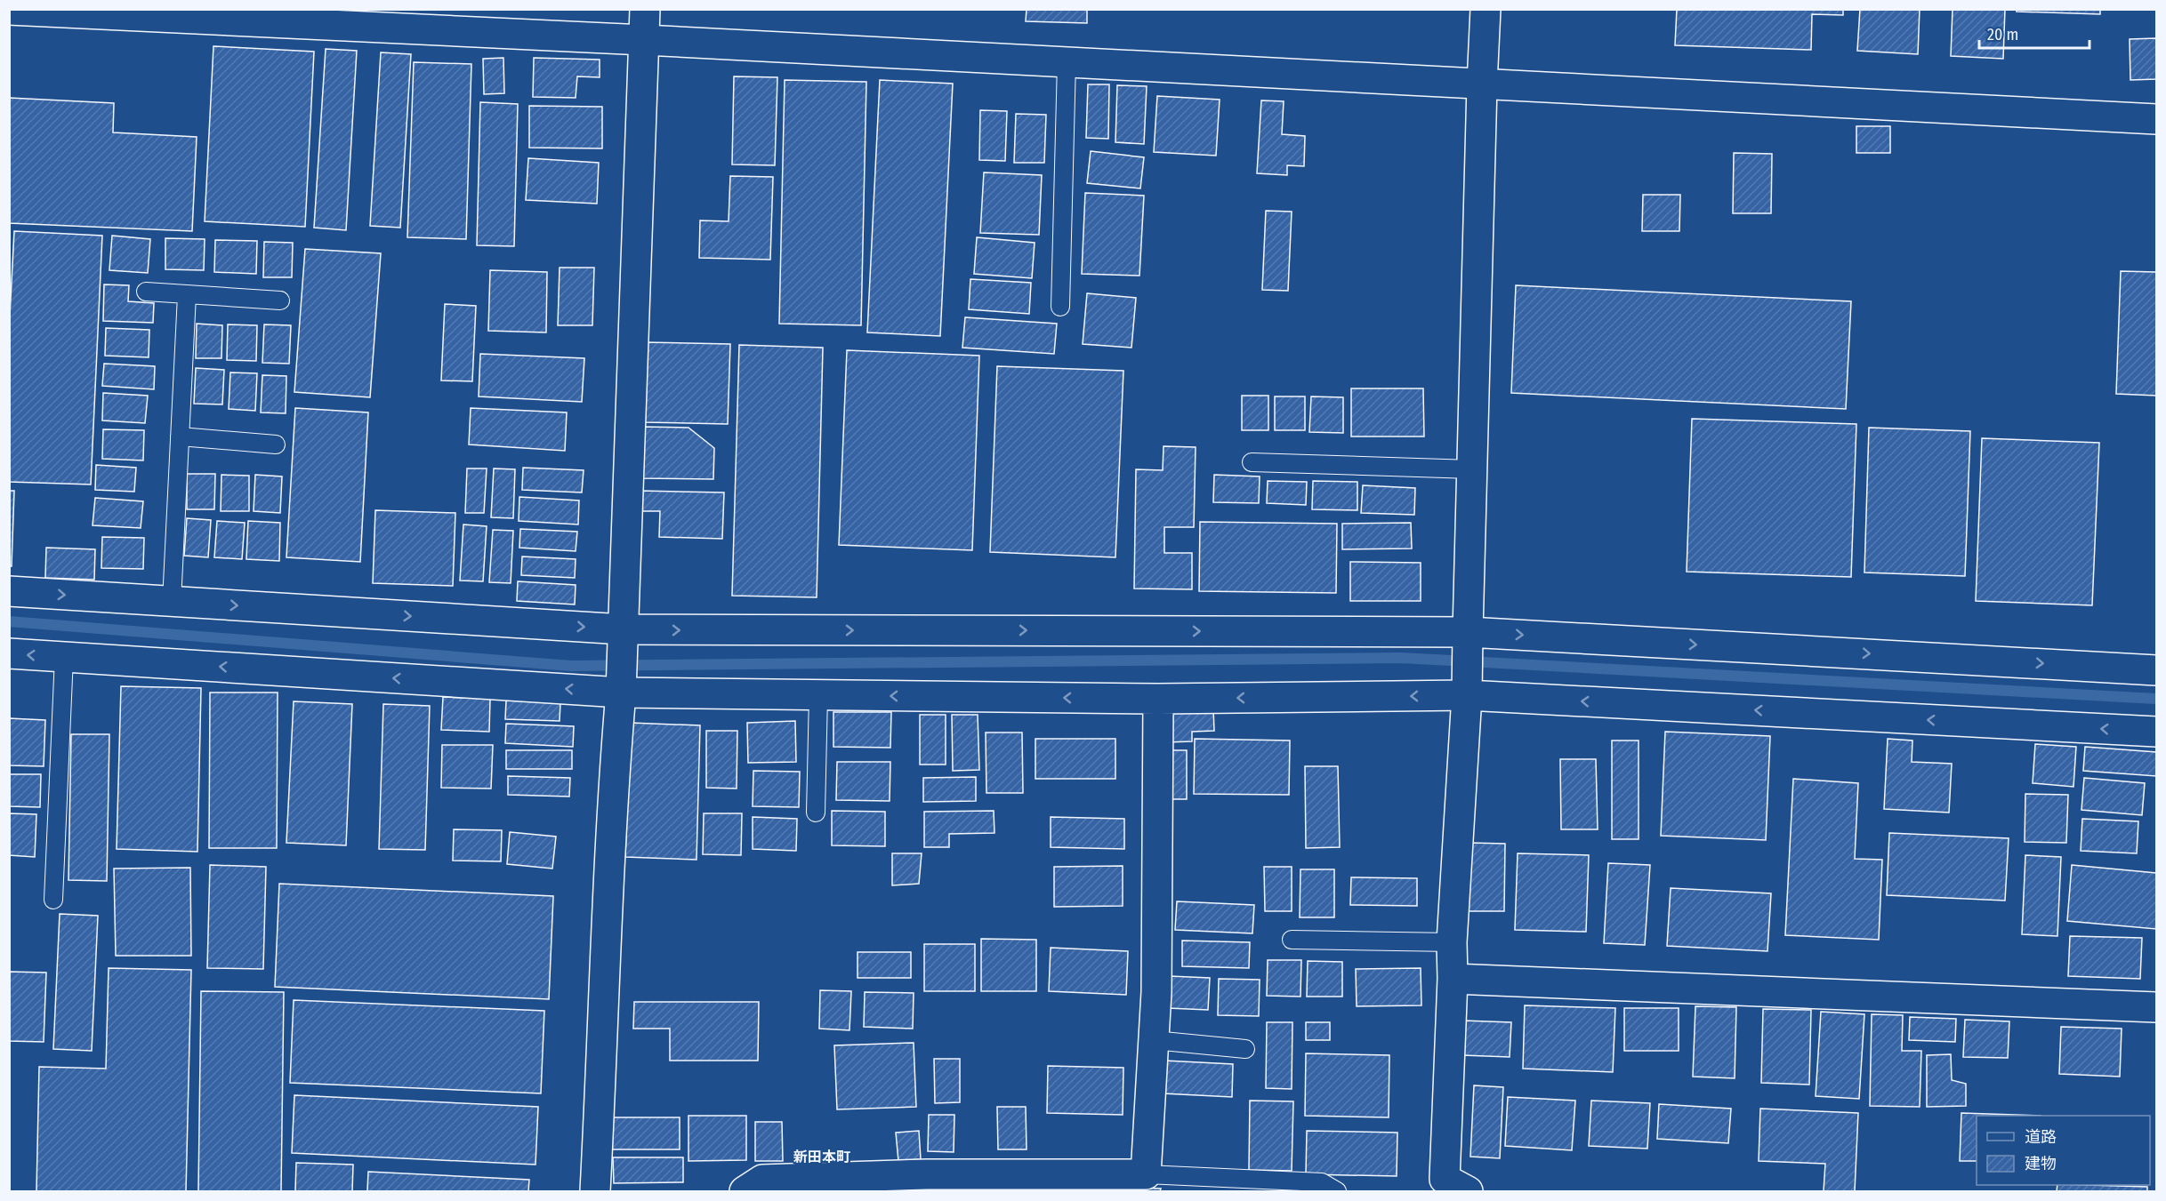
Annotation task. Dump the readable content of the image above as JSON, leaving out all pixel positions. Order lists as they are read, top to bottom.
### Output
{
  "districts": ["新田本町"],
  "legend": ["道路", "建物"],
  "scale_bar": "20 m"
}
